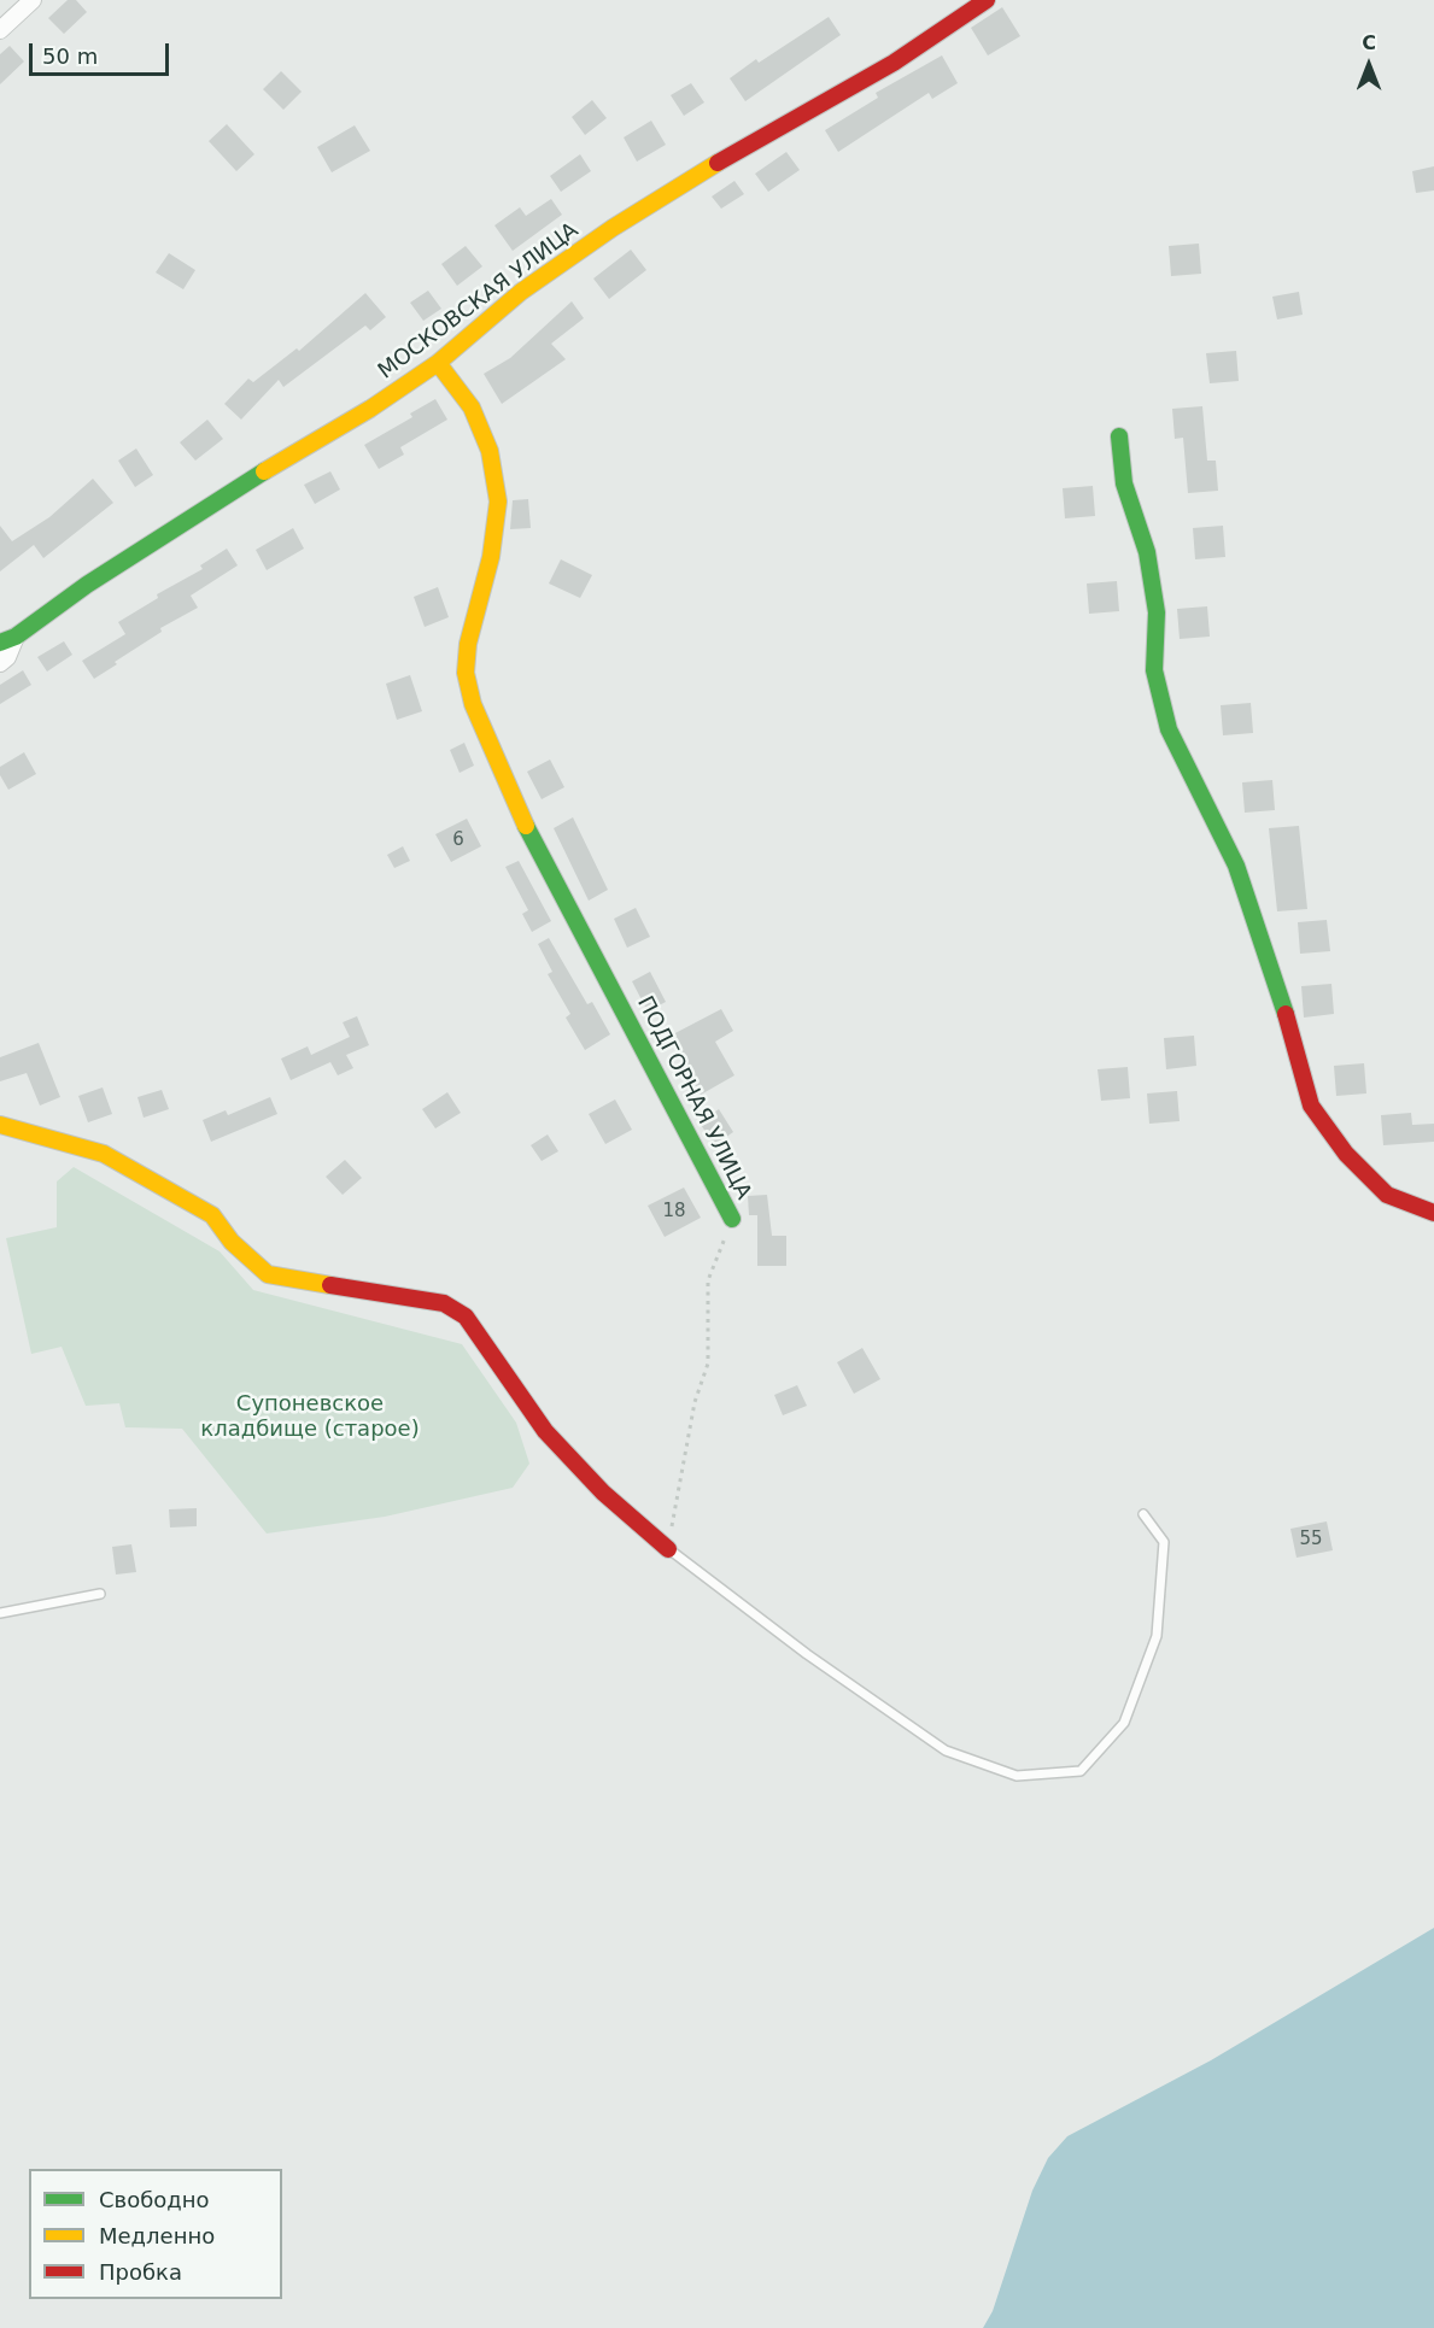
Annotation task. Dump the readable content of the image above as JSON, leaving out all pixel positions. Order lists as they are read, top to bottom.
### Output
{
  "streets": {
    "street": ["МОСКОВСКАЯ УЛИЦА", "ПОДГОРНАЯ УЛИЦА"]
  },
  "crossings": [
    ["МОСКОВСКАЯ УЛИЦА", "ПОДГОРНАЯ УЛИЦА"]
  ],
  "parks": ["Супоневское кладбище (старое)"],
  "house_numbers": ["6", "18", "55"],
  "legend": ["Свободно", "Медленно", "Пробка"],
  "scale_bar": "50 m",
  "north": "top"
}
